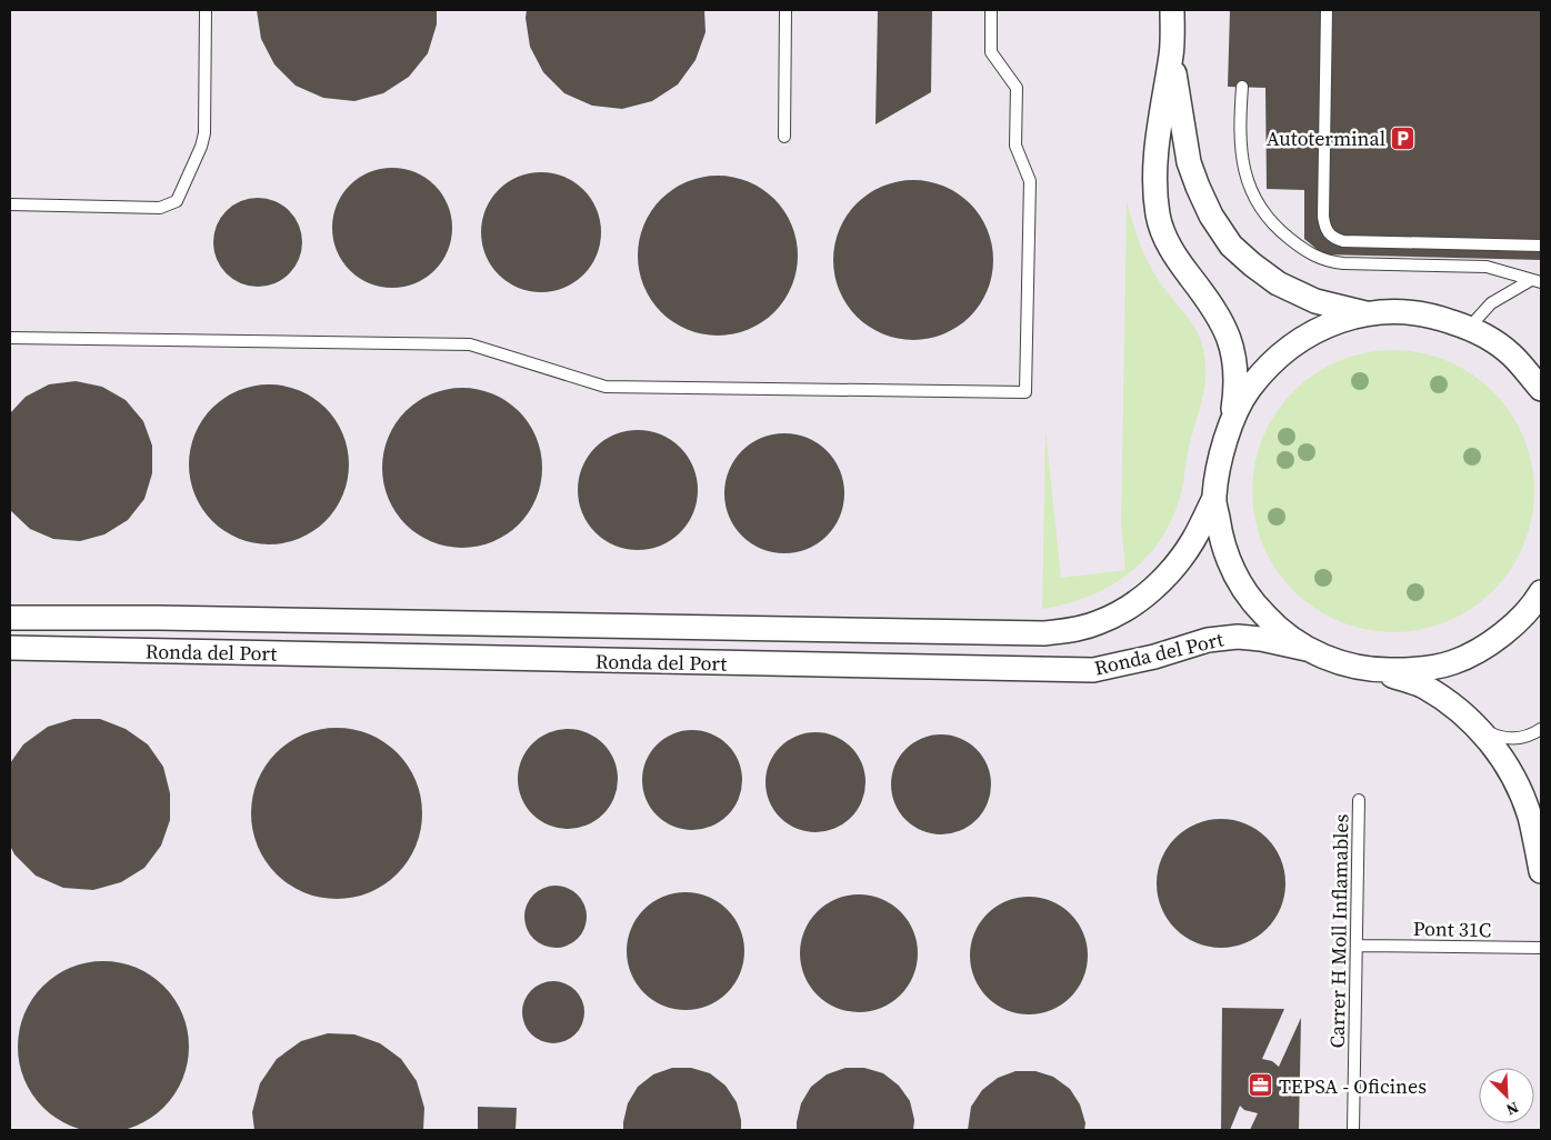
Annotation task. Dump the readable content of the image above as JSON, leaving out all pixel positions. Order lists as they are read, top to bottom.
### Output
{
  "streets": {
    "street": ["Ronda del Port"],
    "lane": ["Pont 31C", "Carrer H Moll Inflamables"]
  },
  "crossings": [
    ["Pont 31C", "Carrer H Moll Inflamables"]
  ],
  "places": {
    "parking": ["Autoterminal"],
    "office": ["TEPSA - Oficines"]
  },
  "north": "bottom right"
}
